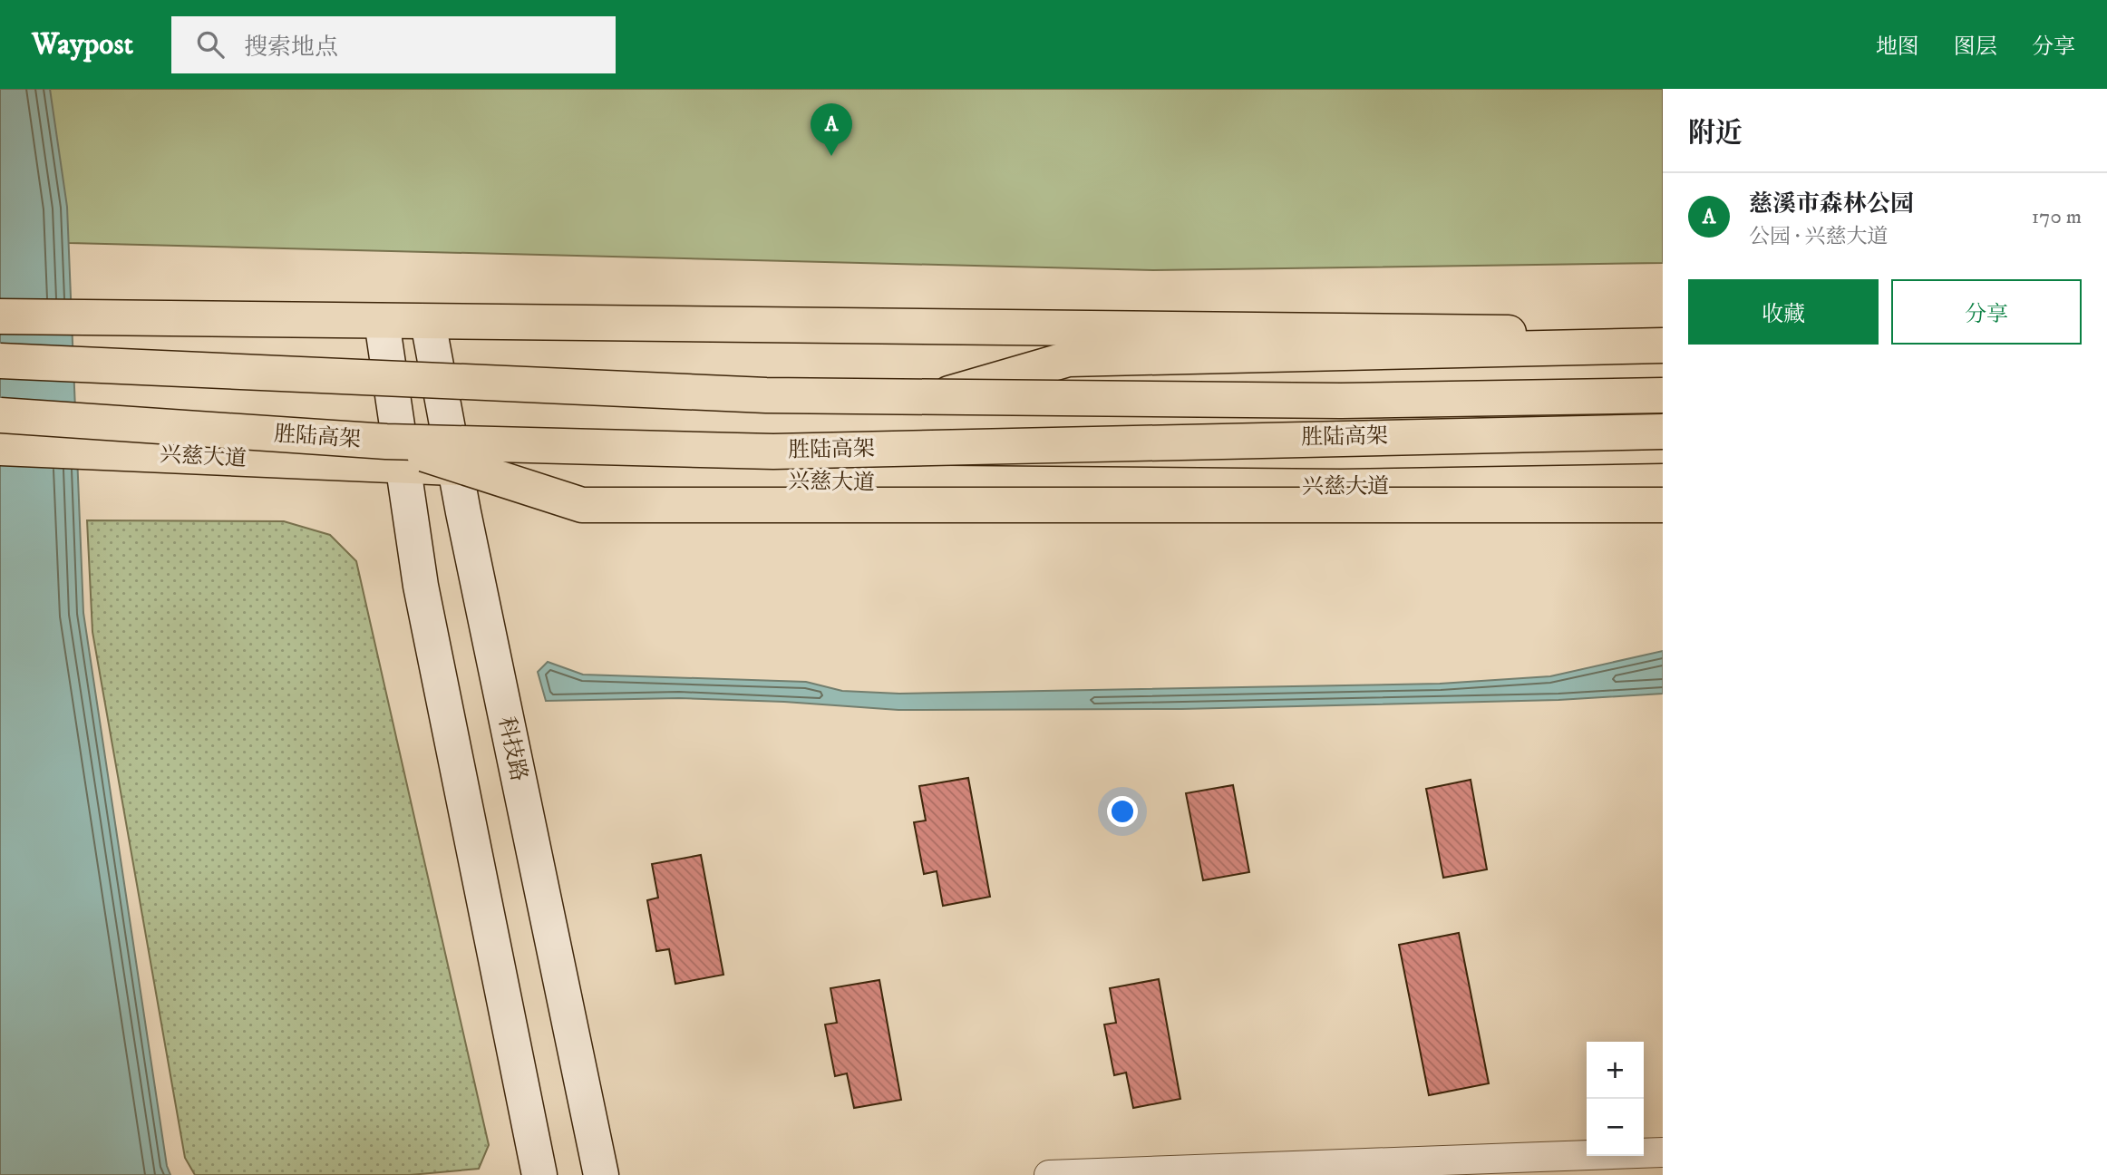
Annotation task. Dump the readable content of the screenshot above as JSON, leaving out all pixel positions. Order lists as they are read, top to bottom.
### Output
{
  "streets": {
    "main road": ["胜陆高架", "兴慈大道", "科技路"]
  },
  "crossings": [
    ["兴慈大道", "科技路"]
  ],
  "page": {
    "header": "Waypost",
    "search": "搜索地点",
    "nav": ["地图", "图层", "分享"],
    "heading": "附近",
    "pins": "A",
    "list": [
      {
        "mark": "A",
        "name": "慈溪市森林公园",
        "note": "公园 · 兴慈大道",
        "value": "170 m"
      }
    ],
    "buttons": ["收藏", "分享"],
    "map_buttons": ["+", "−"]
  }
}
